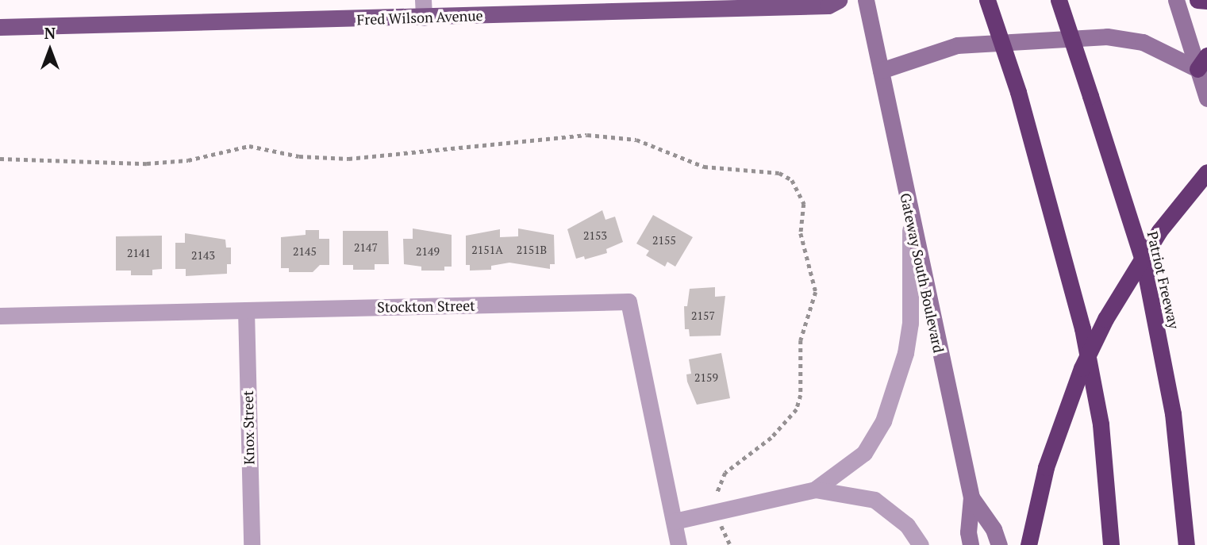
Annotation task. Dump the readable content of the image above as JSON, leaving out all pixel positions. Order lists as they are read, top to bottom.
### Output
{
  "streets": {
    "highway": ["Patriot Freeway"],
    "main road": ["Fred Wilson Avenue", "Gateway South Boulevard"],
    "street": ["Stockton Street", "Knox Street"]
  },
  "crossings": [
    ["Stockton Street", "Knox Street"]
  ],
  "house_numbers": [
    "2153",
    "2155",
    "2147",
    "2151A",
    "2151B",
    "2145",
    "2149",
    "2141",
    "2143",
    "2157",
    "2159"
  ],
  "north": "top"
}
